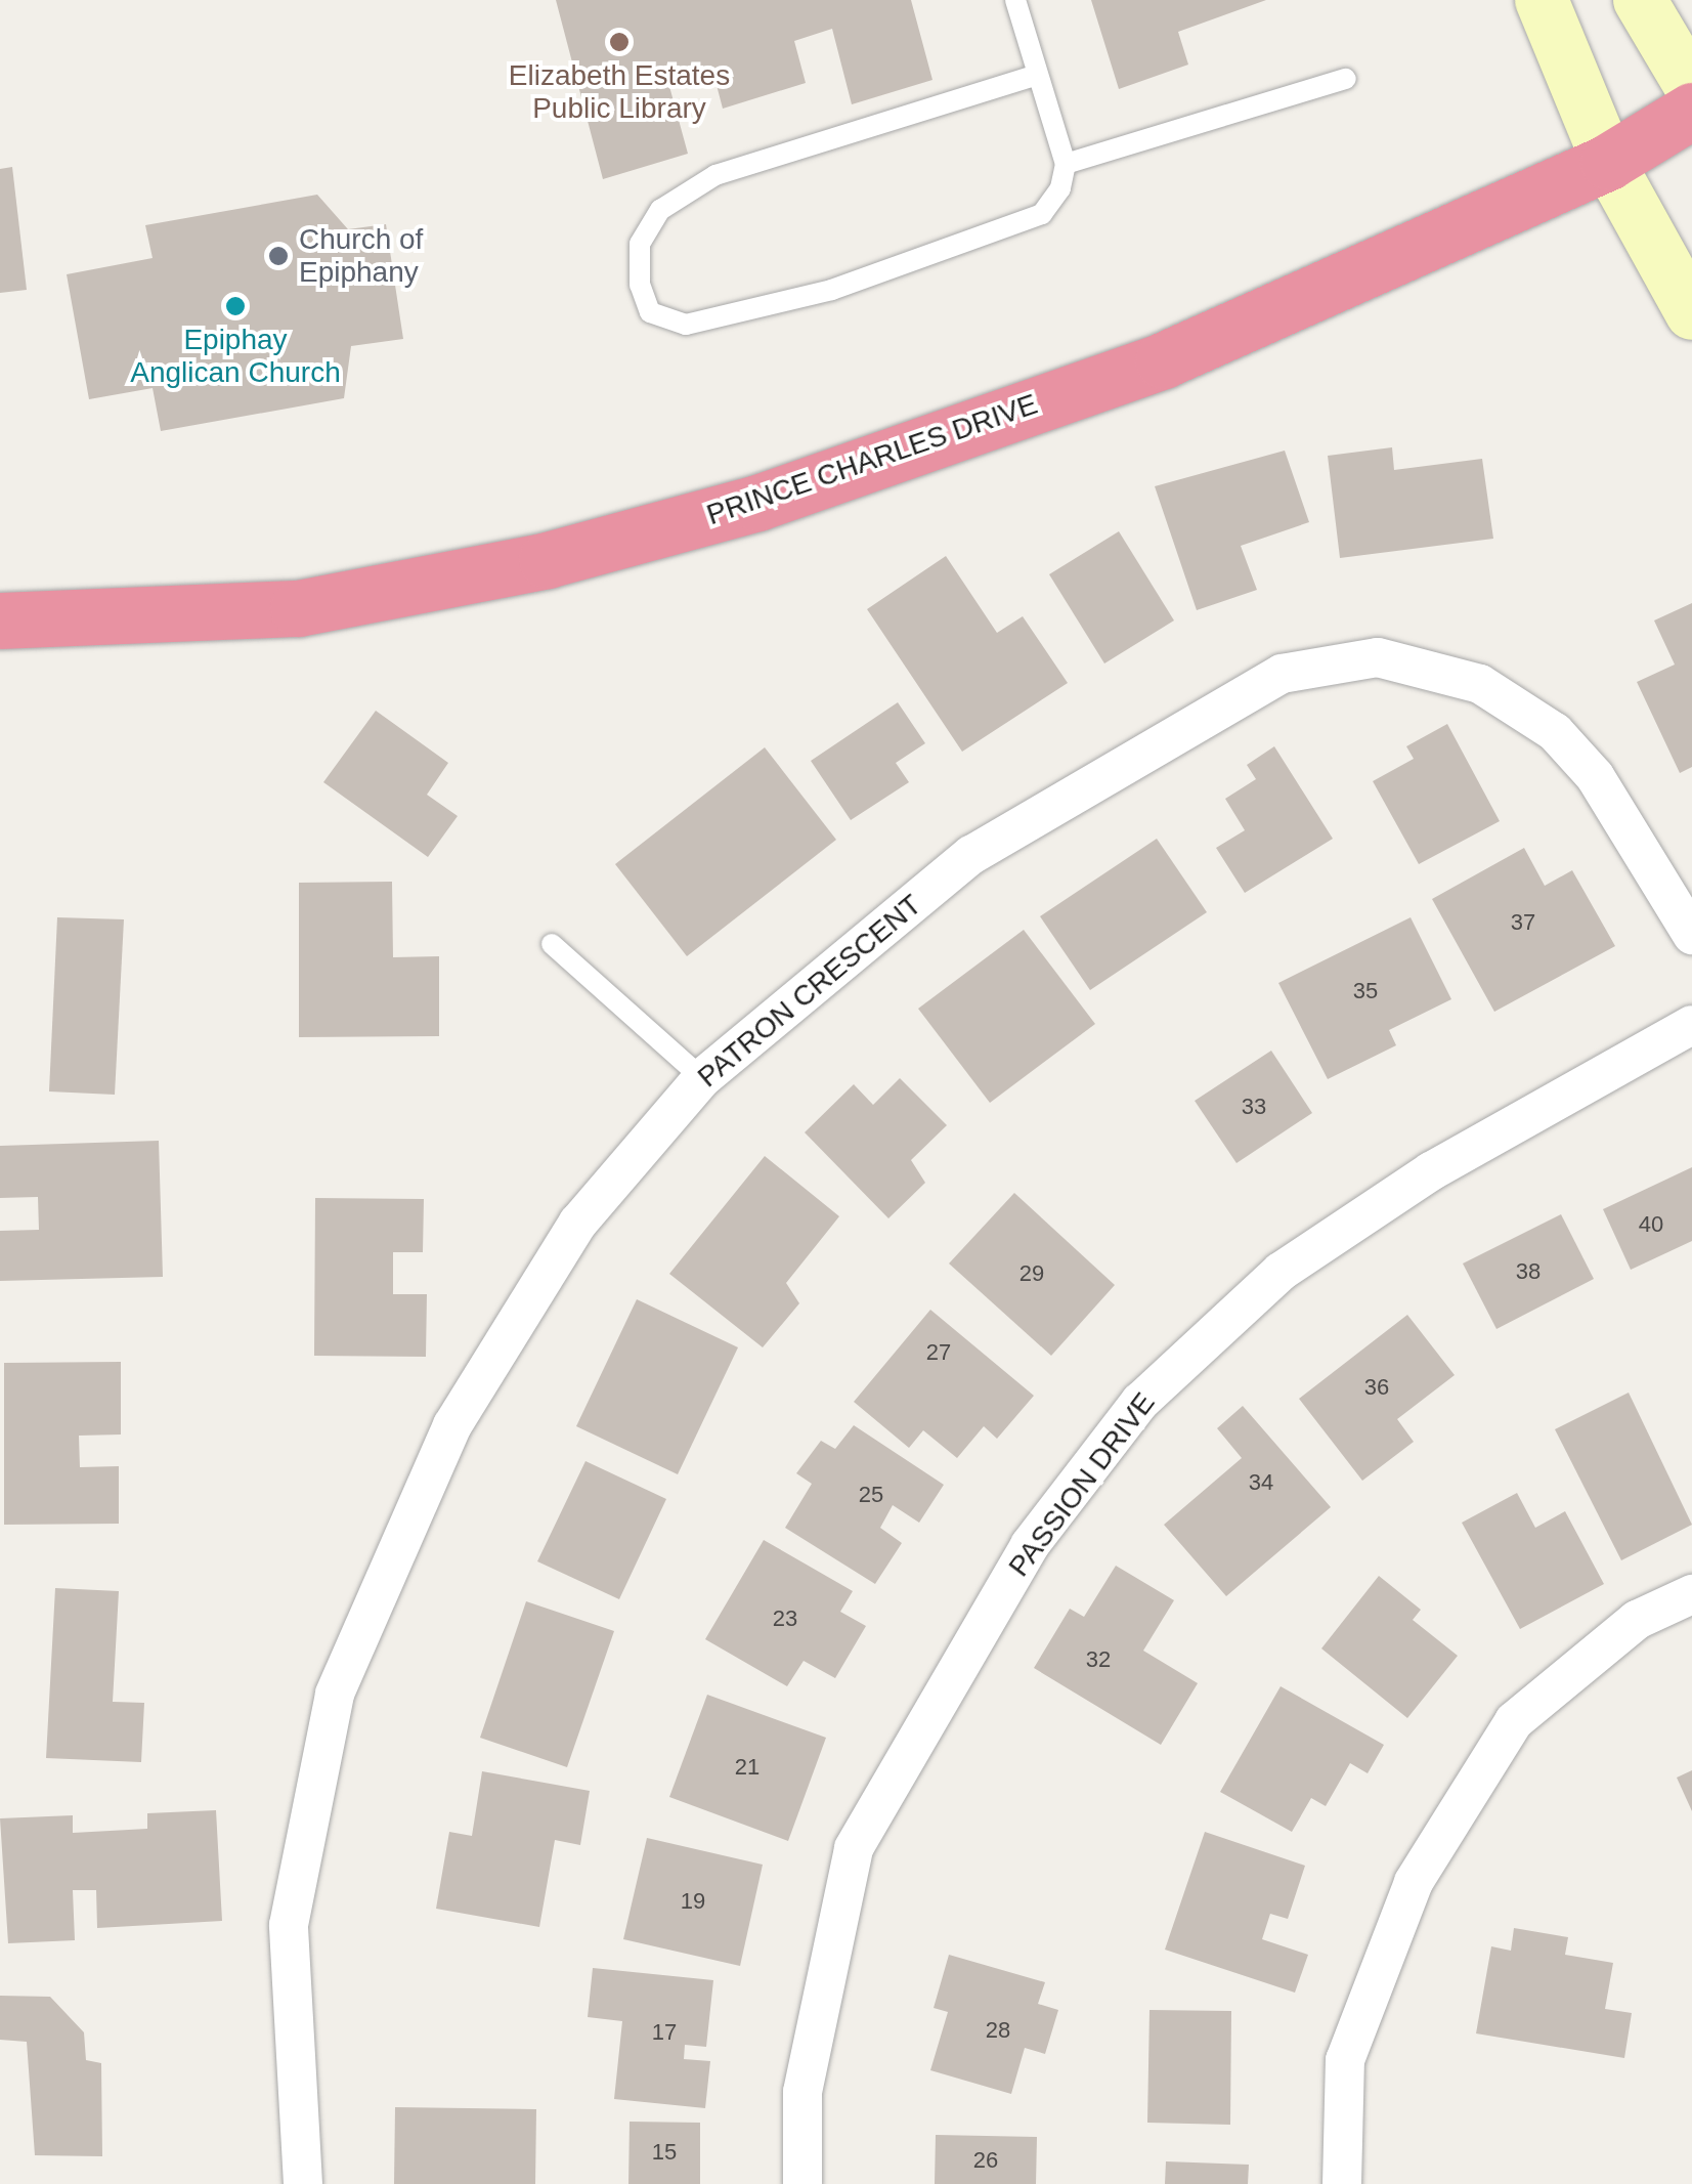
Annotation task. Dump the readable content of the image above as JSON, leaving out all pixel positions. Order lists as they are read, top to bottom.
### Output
{
  "streets": {
    "highway": ["PRINCE CHARLES DRIVE"],
    "street": ["PATRON CRESCENT", "PASSION DRIVE"]
  },
  "places": ["Elizabeth Estates Public Library", "Church of Epiphany", "Epiphay Anglican Church"],
  "house_numbers": [
    "37",
    "35",
    "33",
    "40",
    "38",
    "29",
    "27",
    "36",
    "34",
    "25",
    "23",
    "32",
    "21",
    "19",
    "28",
    "17",
    "15",
    "26"
  ]
}
